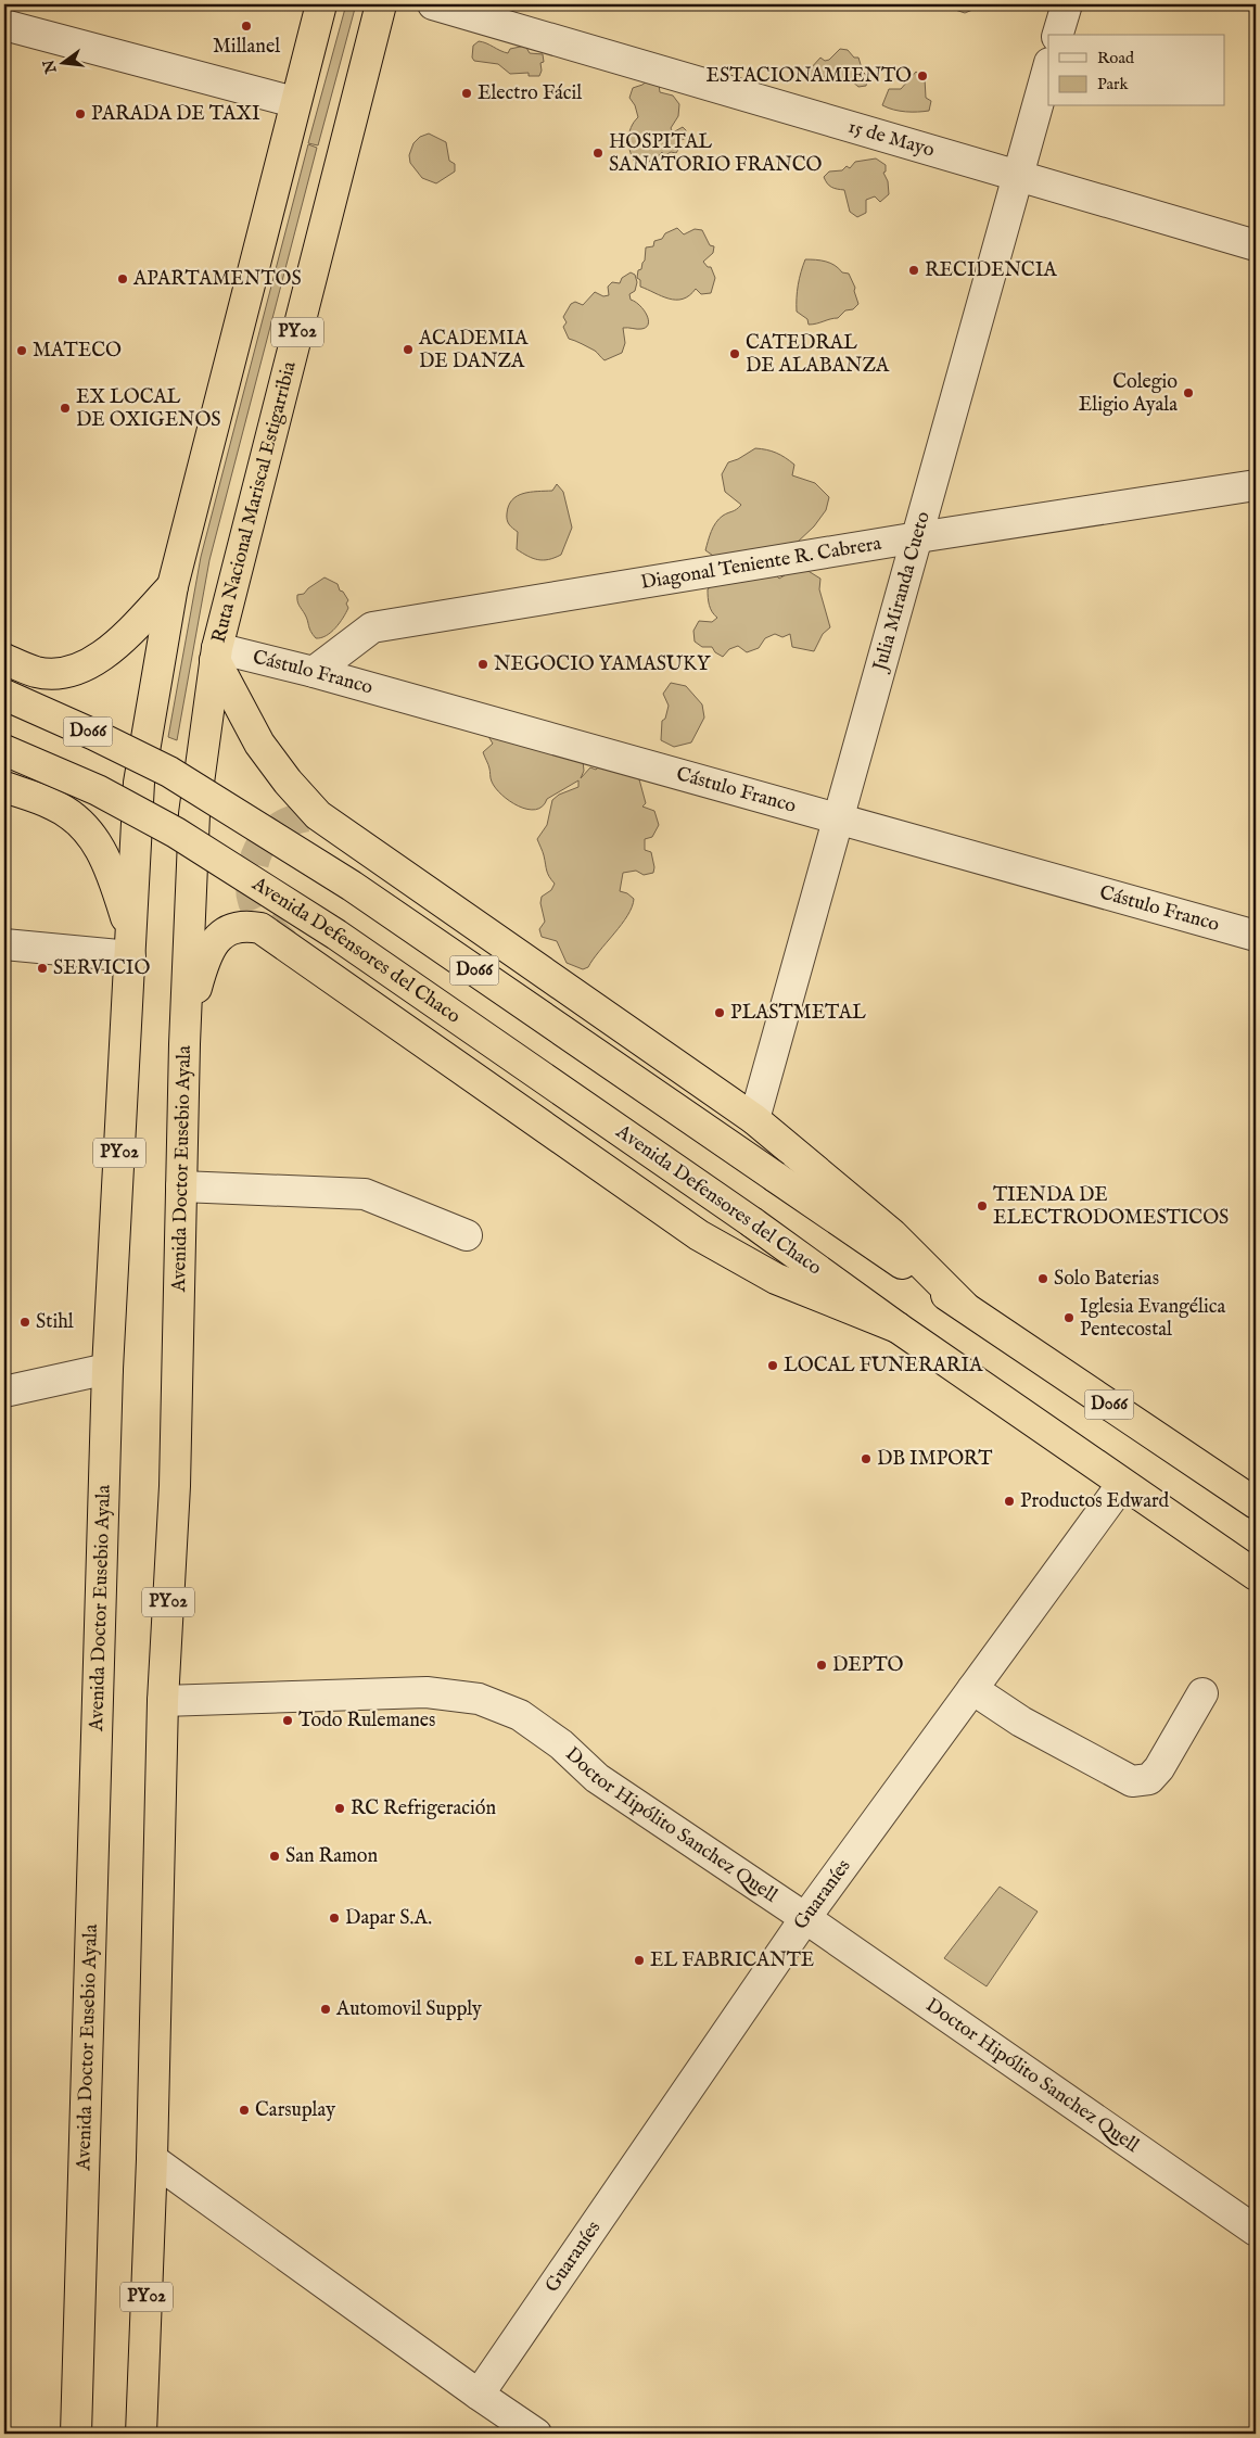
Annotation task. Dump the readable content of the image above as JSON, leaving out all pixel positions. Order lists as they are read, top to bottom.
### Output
{
  "streets": {
    "highway": [
      "PY02",
      "Ruta Nacional Mariscal Estigarribia",
      "D066",
      "Avenida Defensores del Chaco",
      "Avenida Doctor Eusebio Ayala"
    ],
    "street": [
      "15 de Mayo",
      "Diagonal Teniente R. Cabrera",
      "Julia Miranda Cueto",
      "Cástulo Franco",
      "Doctor Hipólito Sanchez Quell",
      "Guaraníes"
    ]
  },
  "crossings": [
    ["15 de Mayo", "Julia Miranda Cueto"],
    ["PY02", "Avenida Doctor Eusebio Ayala"],
    ["Ruta Nacional Mariscal Estigarribia", "Cástulo Franco"],
    ["Ruta Nacional Mariscal Estigarribia", "D066"],
    ["Ruta Nacional Mariscal Estigarribia", "Avenida Defensores del Chaco"],
    ["Ruta Nacional Mariscal Estigarribia", "Avenida Doctor Eusebio Ayala"],
    ["Diagonal Teniente R. Cabrera", "Julia Miranda Cueto"],
    ["Diagonal Teniente R. Cabrera", "Cástulo Franco"],
    ["Julia Miranda Cueto", "Cástulo Franco"],
    ["D066", "Avenida Defensores del Chaco"],
    ["D066", "Avenida Doctor Eusebio Ayala"],
    ["Avenida Defensores del Chaco", "Avenida Doctor Eusebio Ayala"],
    ["Avenida Defensores del Chaco", "Guaraníes"],
    ["Avenida Doctor Eusebio Ayala", "Doctor Hipólito Sanchez Quell"],
    ["Doctor Hipólito Sanchez Quell", "Guaraníes"]
  ],
  "places": [
    "Millanel",
    "ESTACIONAMIENTO",
    "Electro Fácil",
    "PARADA DE TAXI",
    "HOSPITAL SANATORIO FRANCO",
    "RECIDENCIA",
    "APARTAMENTOS",
    "ACADEMIA DE DANZA",
    "MATECO",
    "CATEDRAL DE ALABANZA",
    "Colegio Eligio Ayala",
    "EX LOCAL DE OXIGENOS",
    "NEGOCIO YAMASUKY",
    "SERVICIO",
    "PLASTMETAL",
    "TIENDA DE ELECTRODOMESTICOS",
    "Solo Baterias",
    "Iglesia Evangélica Pentecostal",
    "Stihl",
    "LOCAL FUNERARIA",
    "DB IMPORT",
    "Productos Edward",
    "DEPTO",
    "Todo Rulemanes",
    "RC Refrigeración",
    "San Ramon",
    "Dapar S.A.",
    "EL FABRICANTE",
    "Automovil Supply",
    "Carsuplay"
  ],
  "legend": ["Road", "Park"],
  "north": "left"
}
